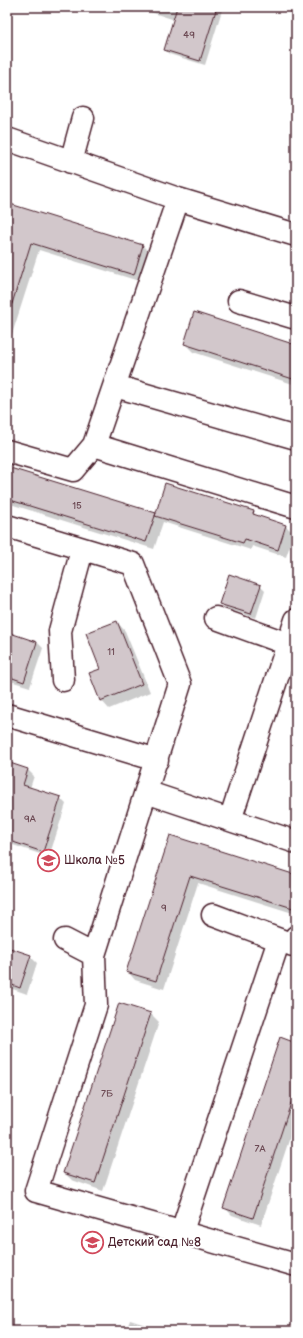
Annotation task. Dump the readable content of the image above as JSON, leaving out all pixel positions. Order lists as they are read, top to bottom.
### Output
{
  "places": {
    "school or university": ["Школа №5", "Детский сад №8"]
  },
  "house_numbers": [
    "49",
    "15",
    "11",
    "9А",
    "9",
    "7Б",
    "7А"
  ]
}
